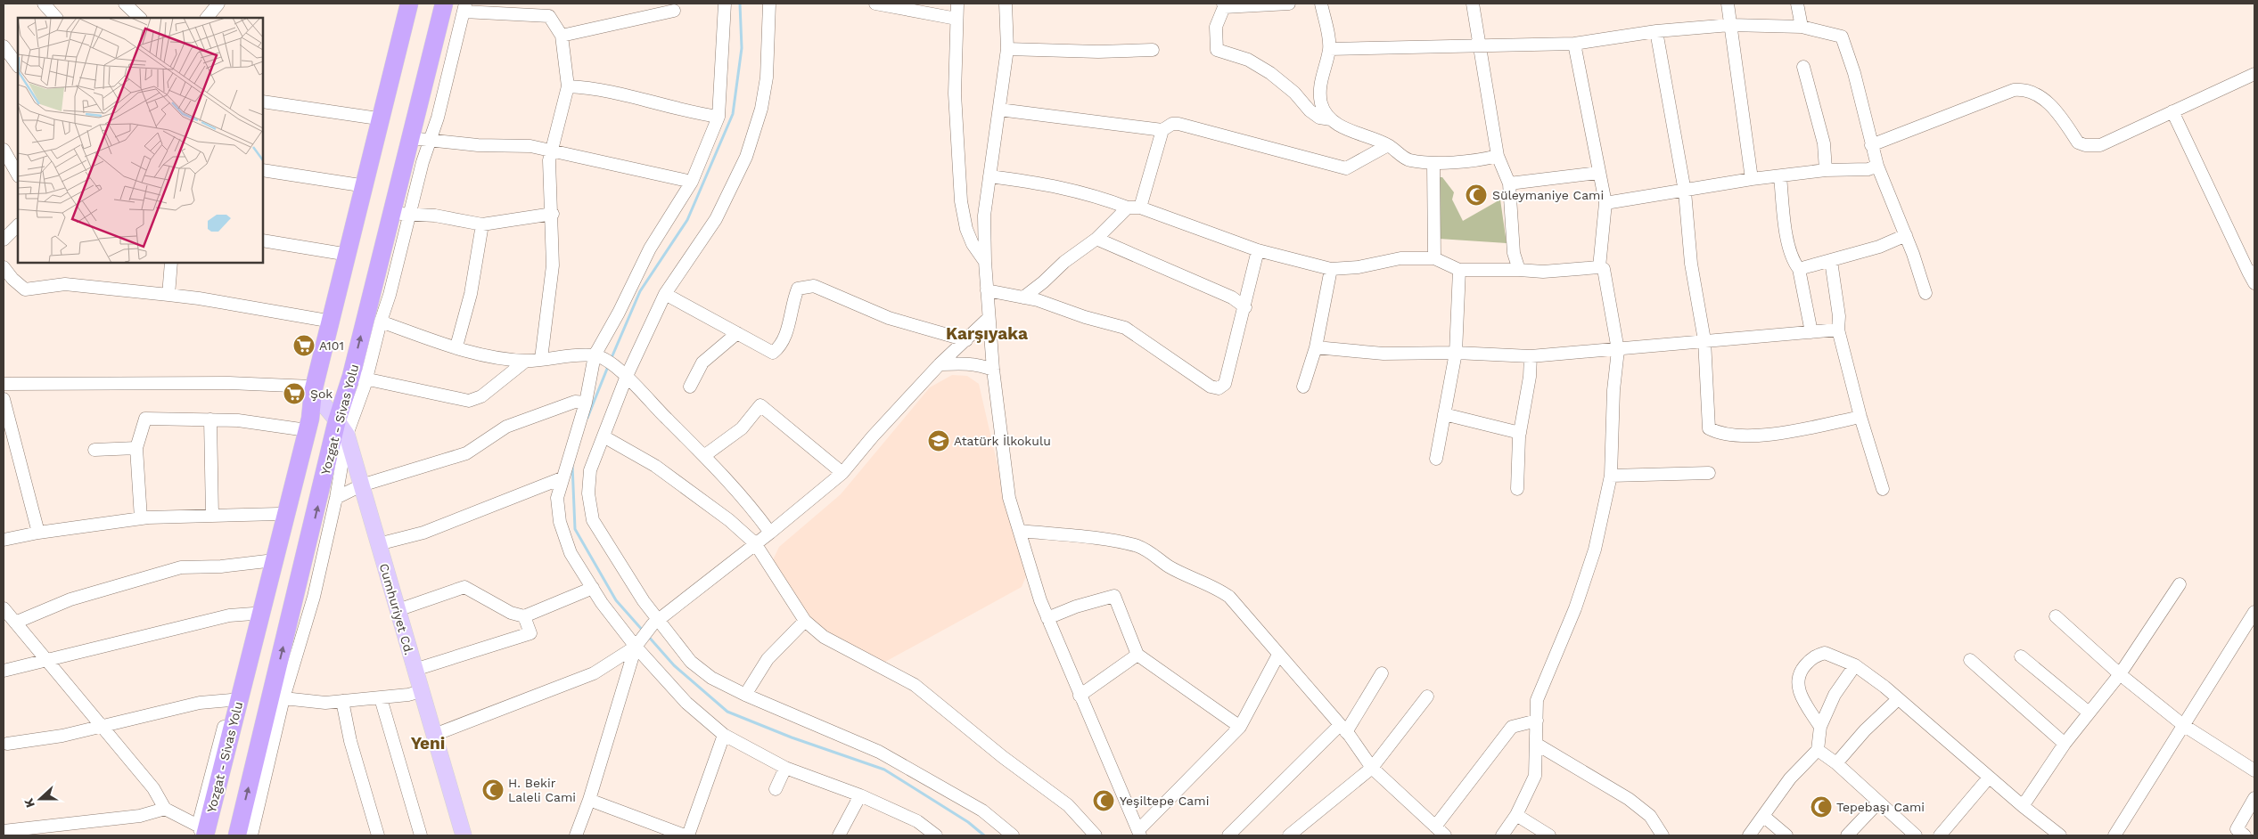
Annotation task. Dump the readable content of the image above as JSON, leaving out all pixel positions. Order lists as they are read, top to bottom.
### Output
{
  "streets": {
    "highway": ["Yozgat - Sivas Yolu"],
    "main road": ["Cumhuriyet Cd."]
  },
  "crossings": [
    ["Yozgat - Sivas Yolu", "Cumhuriyet Cd."]
  ],
  "districts": ["Karşıyaka", "Yeni"],
  "places": {
    "mosque": [
      "Süleymaniye Cami",
      "H. Bekir Laleli Cami",
      "Yeşiltepe Cami",
      "Tepebaşı Cami"
    ],
    "supermarket": ["A101", "Şok"],
    "school or university": ["Atatürk İlkokulu"]
  },
  "north": "left"
}
